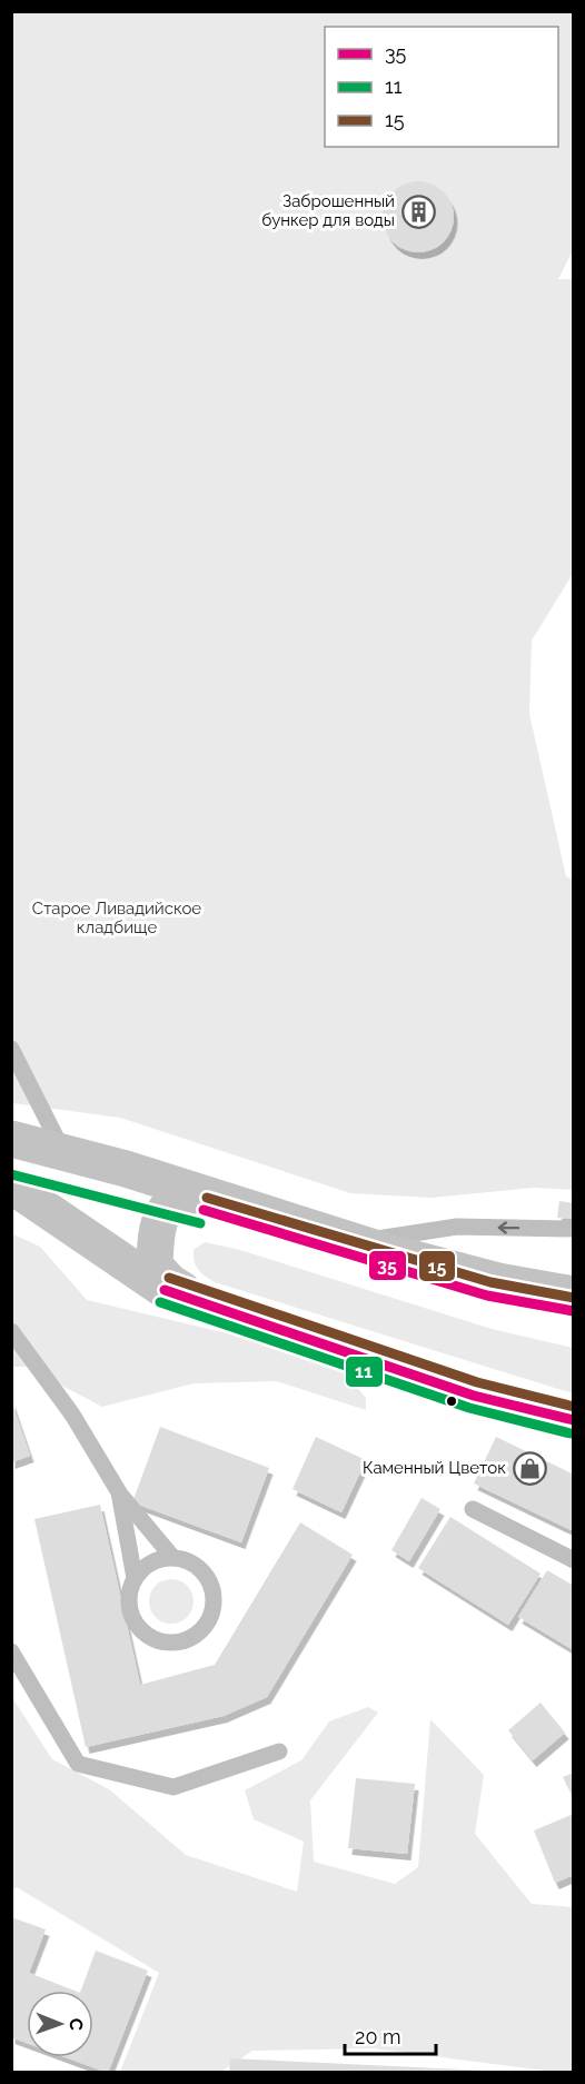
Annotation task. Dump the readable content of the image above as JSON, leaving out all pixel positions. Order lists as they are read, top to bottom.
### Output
{
  "parks": ["Старое Ливадийское кладбище"],
  "places": {
    "building": ["Заброшенный бункер для воды"],
    "shop": ["Каменный Цветок"]
  },
  "lines": ["transit line 11", "transit line 15", "transit line 35"],
  "legend": ["35", "11", "15"],
  "scale_bar": "20 m",
  "north": "right"
}
